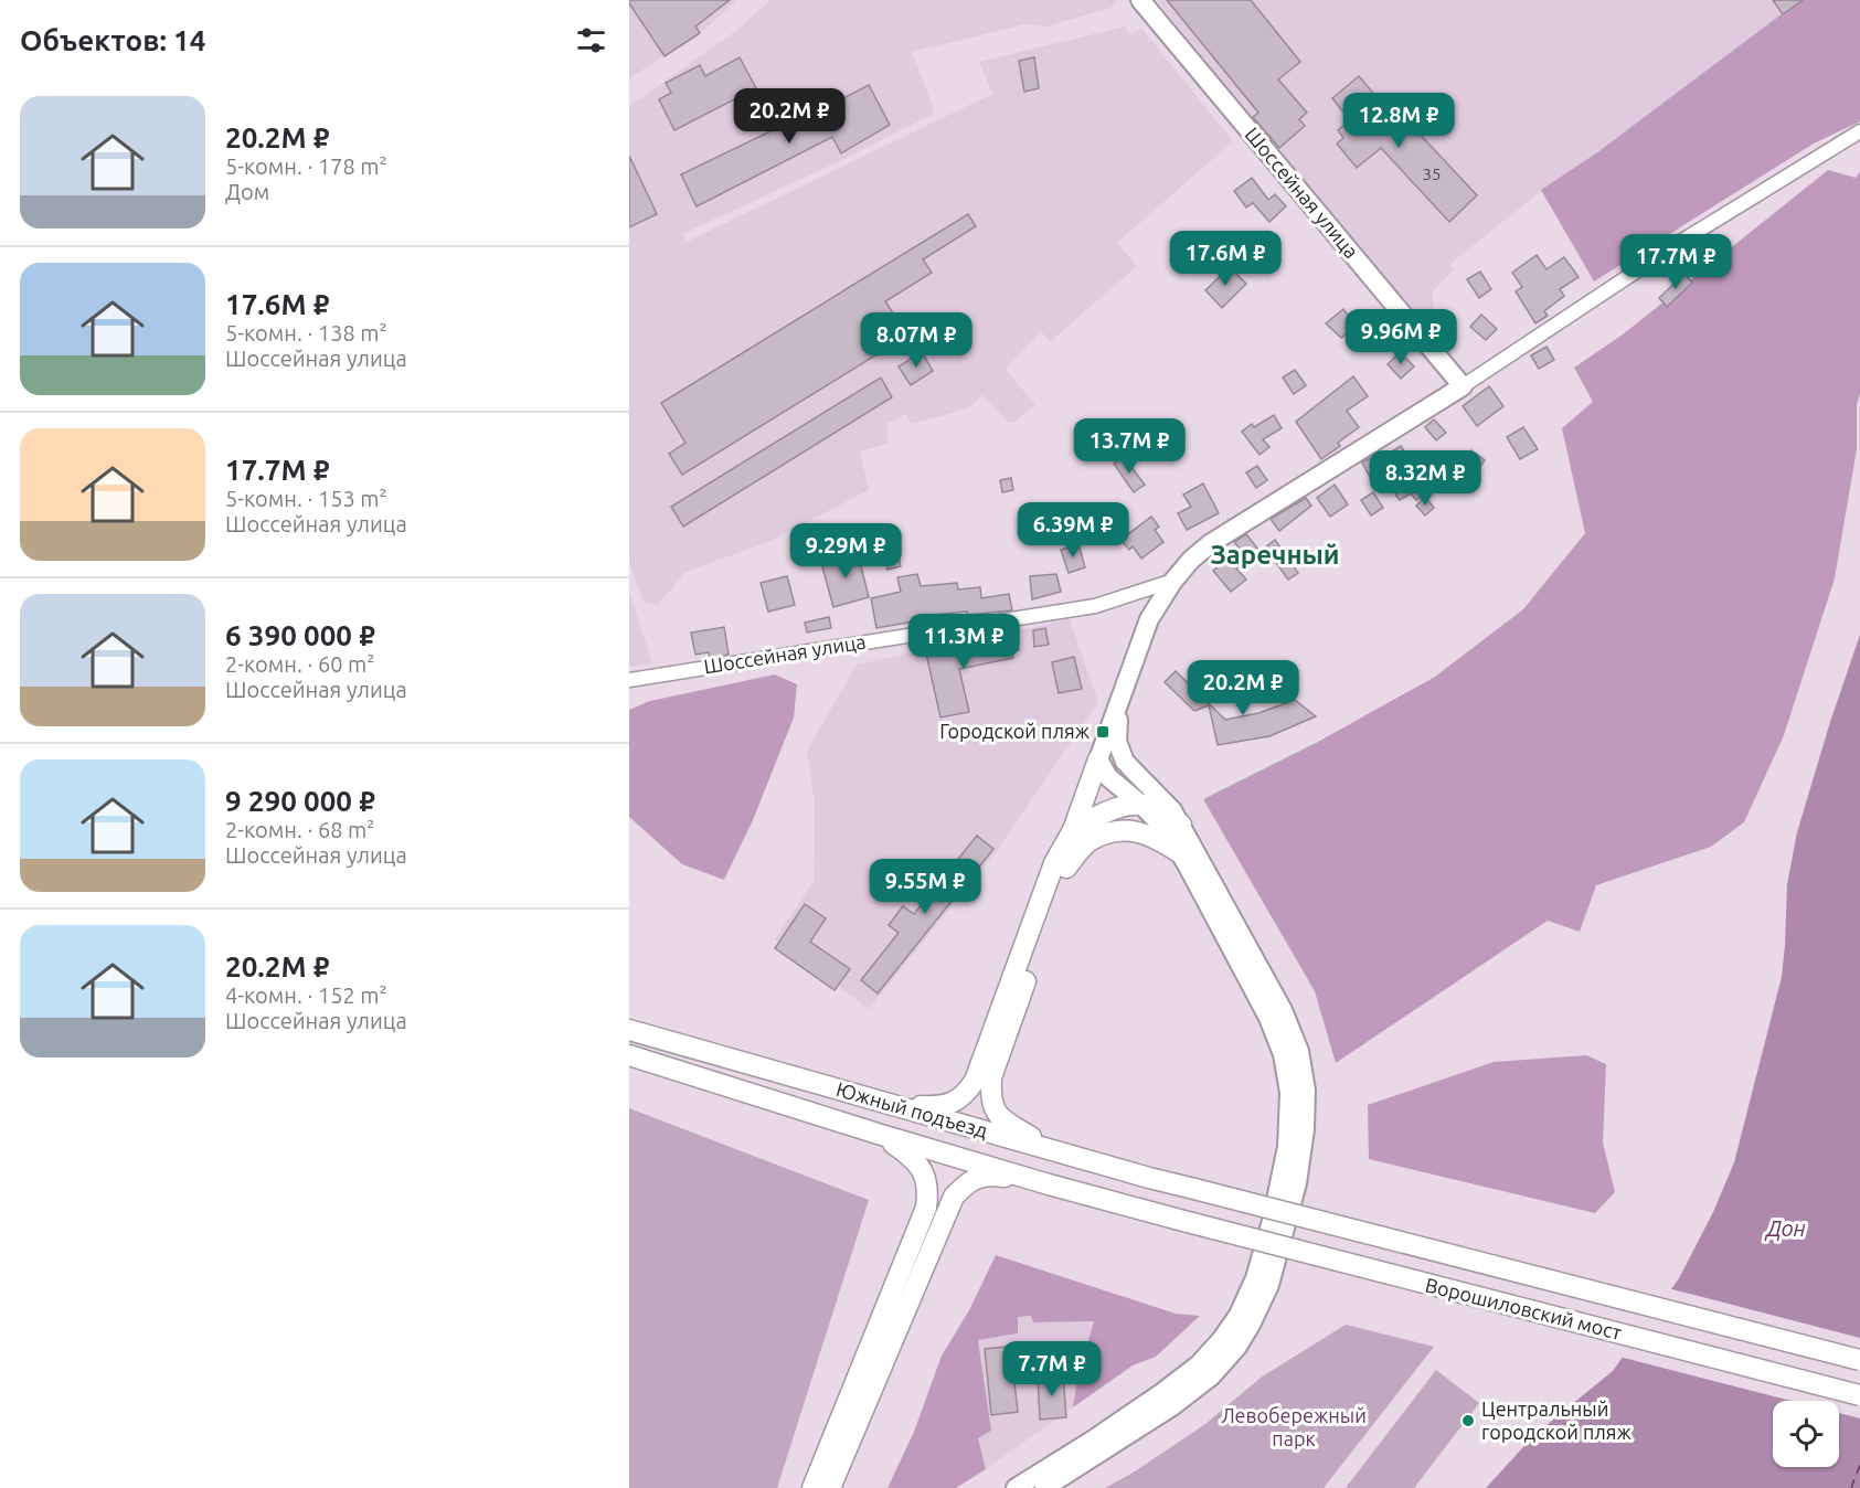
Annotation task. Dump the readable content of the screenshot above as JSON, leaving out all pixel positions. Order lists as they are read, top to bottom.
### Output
{
  "streets": {
    "main road": ["Шоссейная улица", "Южный подъезд", "Ворошиловский мост"]
  },
  "crossings": [
    ["Южный подъезд", "Ворошиловский мост"]
  ],
  "districts": ["Заречный"],
  "water": ["Дон"],
  "parks": ["Левобережный парк"],
  "places": {
    "transit": ["Городской пляж"],
    "other": ["Центральный городской пляж"]
  },
  "house_numbers": ["35"],
  "page": {
    "heading": "Объектов: 14",
    "list": [
      {
        "name": "20.2M ₽",
        "note": "5-комн. · 178 m² · Дом"
      },
      {
        "name": "17.6M ₽",
        "note": "5-комн. · 138 m² · Шоссейная улица"
      },
      {
        "name": "17.7M ₽",
        "note": "5-комн. · 153 m² · Шоссейная улица"
      },
      {
        "name": "6 390 000 ₽",
        "note": "2-комн. · 60 m² · Шоссейная улица"
      },
      {
        "name": "9 290 000 ₽",
        "note": "2-комн. · 68 m² · Шоссейная улица"
      },
      {
        "name": "20.2M ₽",
        "note": "4-комн. · 152 m² · Шоссейная улица"
      }
    ],
    "price": [
      "20.2M ₽",
      "12.8M ₽",
      "17.6M ₽",
      "17.7M ₽",
      "9.96M ₽",
      "8.07M ₽",
      "13.7M ₽",
      "8.32M ₽",
      "6.39M ₽",
      "9.29M ₽",
      "11.3M ₽",
      "20.2M ₽",
      "9.55M ₽",
      "7.7M ₽"
    ]
  }
}
